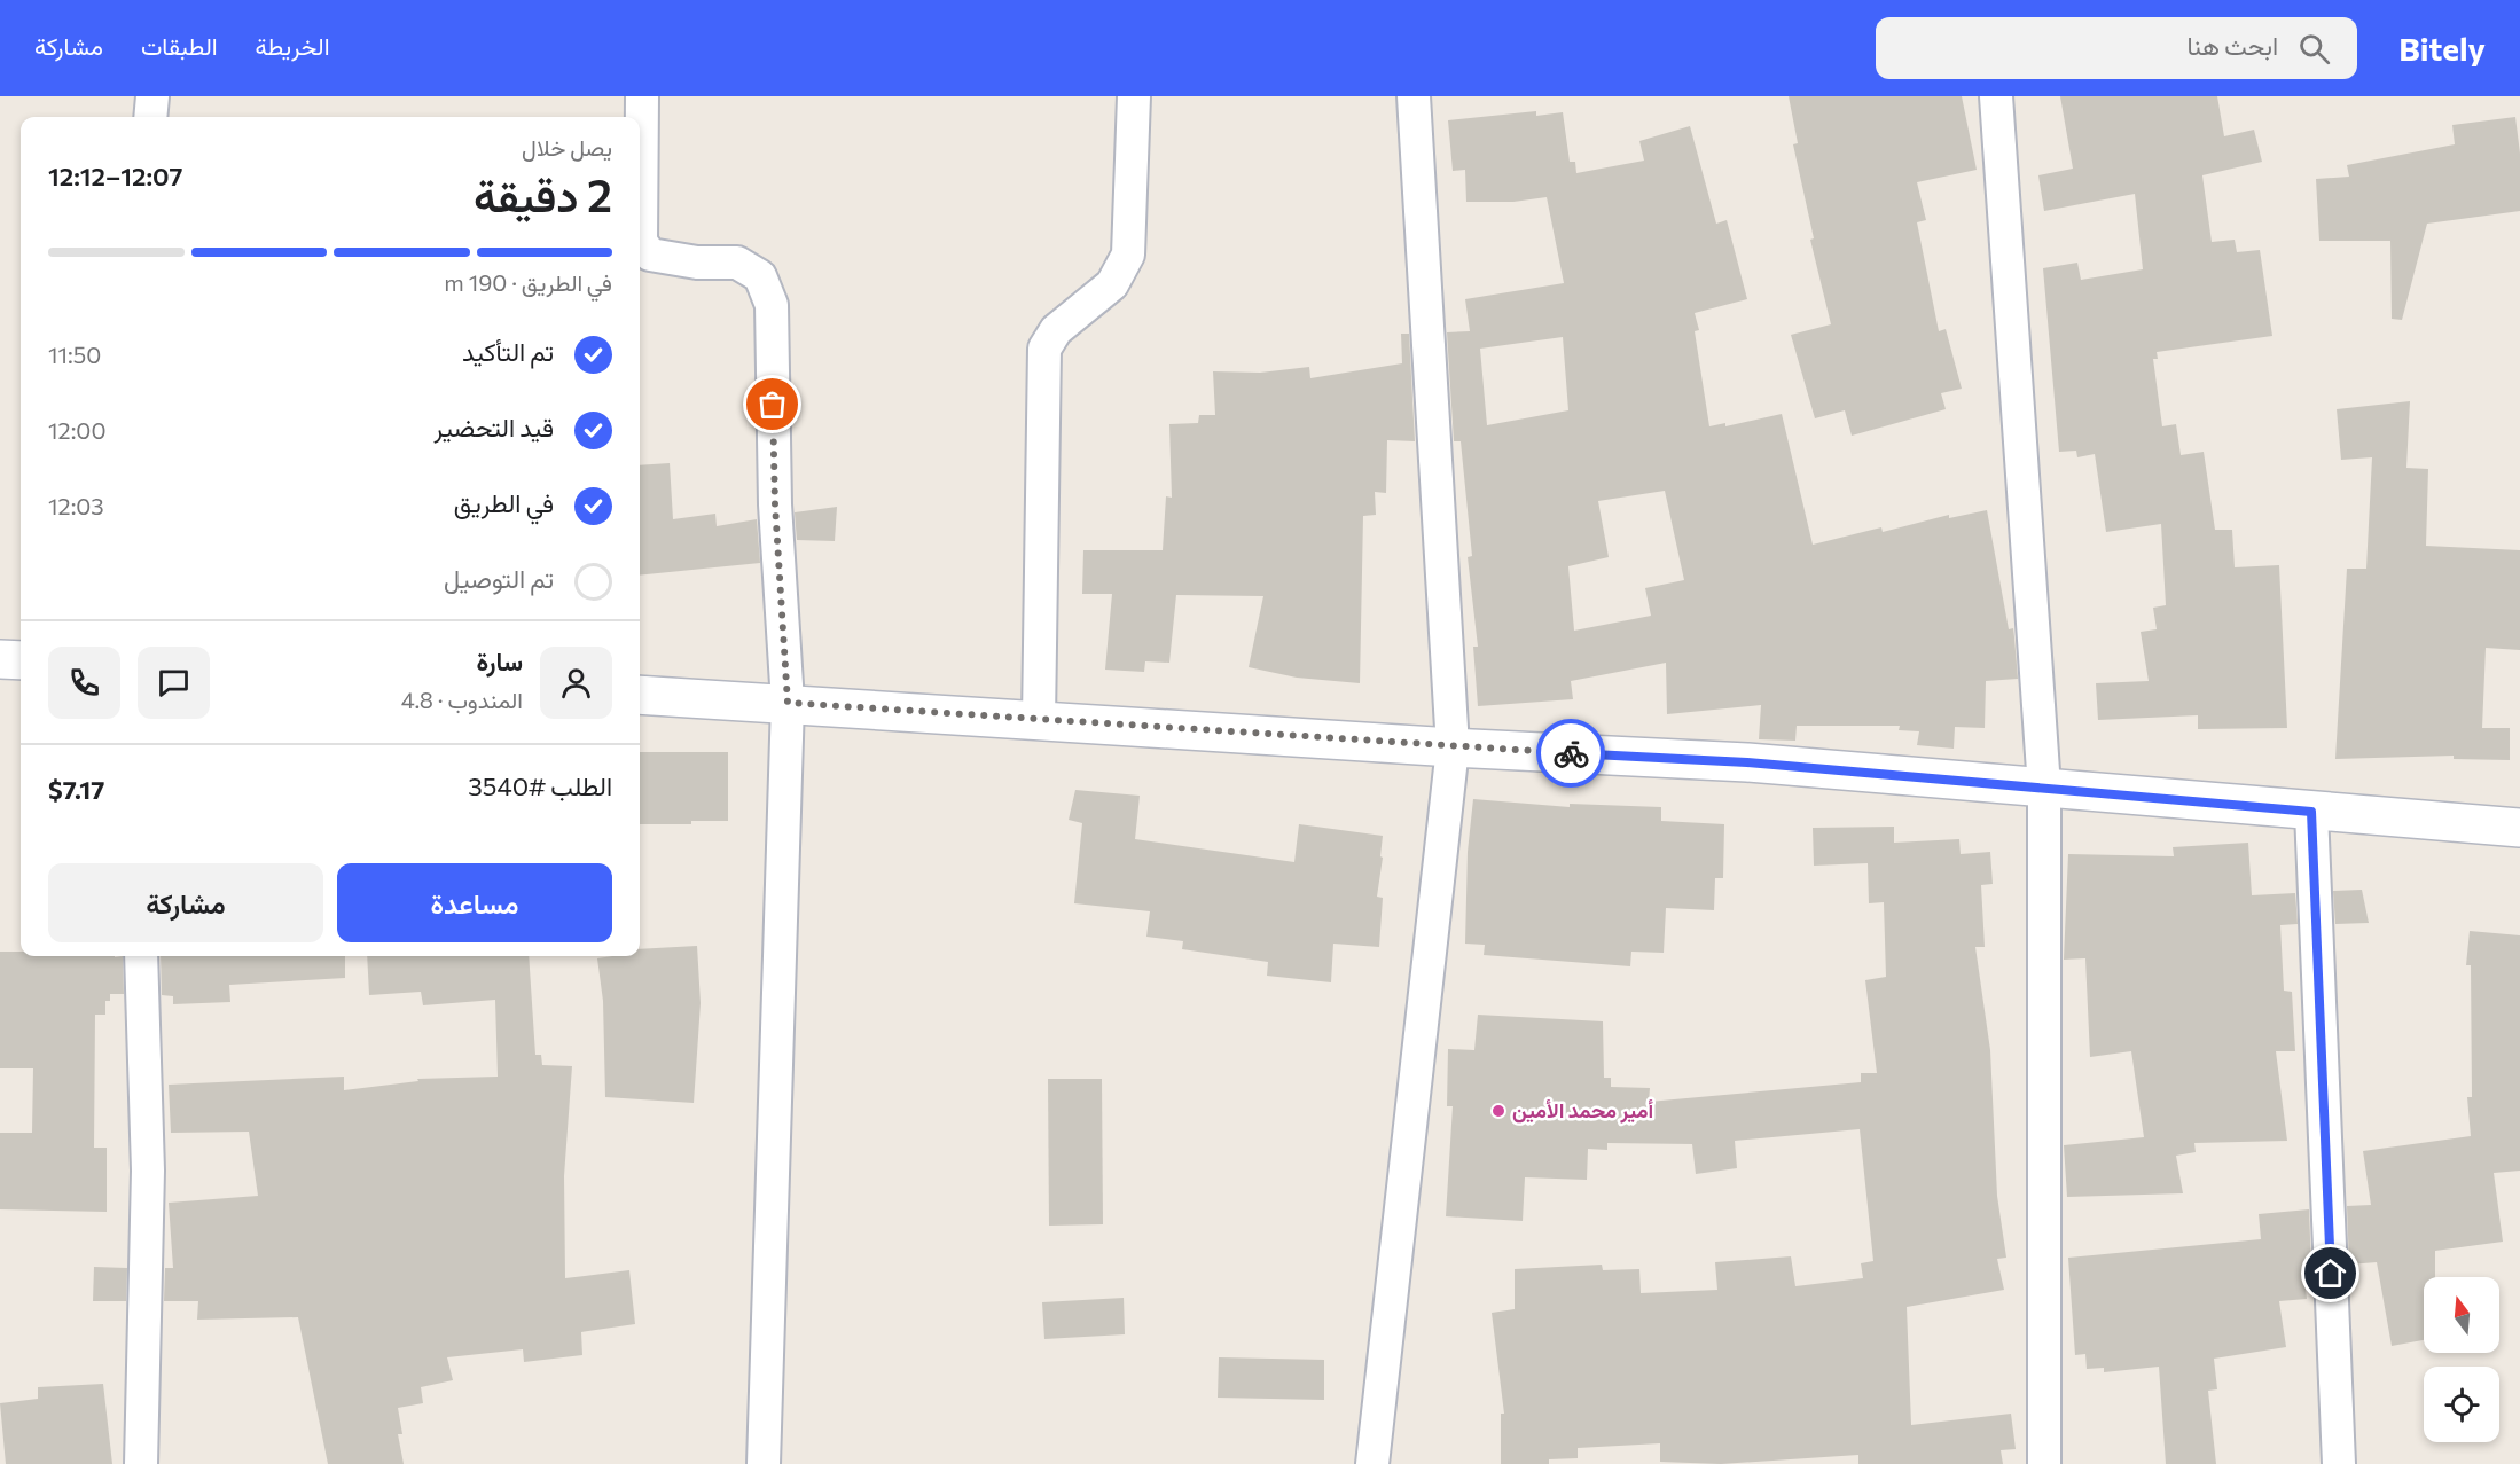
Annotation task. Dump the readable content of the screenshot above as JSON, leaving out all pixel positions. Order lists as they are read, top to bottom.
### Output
{
  "places": ["أمير محمد الأمين"],
  "north": "top",
  "page": {
    "header": "Bitely",
    "search": "ابحث هنا",
    "nav": ["الخريطة", "الطبقات", "مشاركة"],
    "heading": ["2 دقيقة", "يصل خلال", "12:07–12:12"],
    "panel": [
      "سارة",
      "المندوب · 4.8",
      "الطلب #3540",
      "$7.17"
    ],
    "bar": "في الطريق · 190 m",
    "list": [
      ["تم التأكيد", "11:50"],
      ["قيد التحضير", "12:00"],
      ["في الطريق", "12:03"],
      "تم التوصيل"
    ],
    "buttons": ["مساعدة", "مشاركة"]
  }
}
